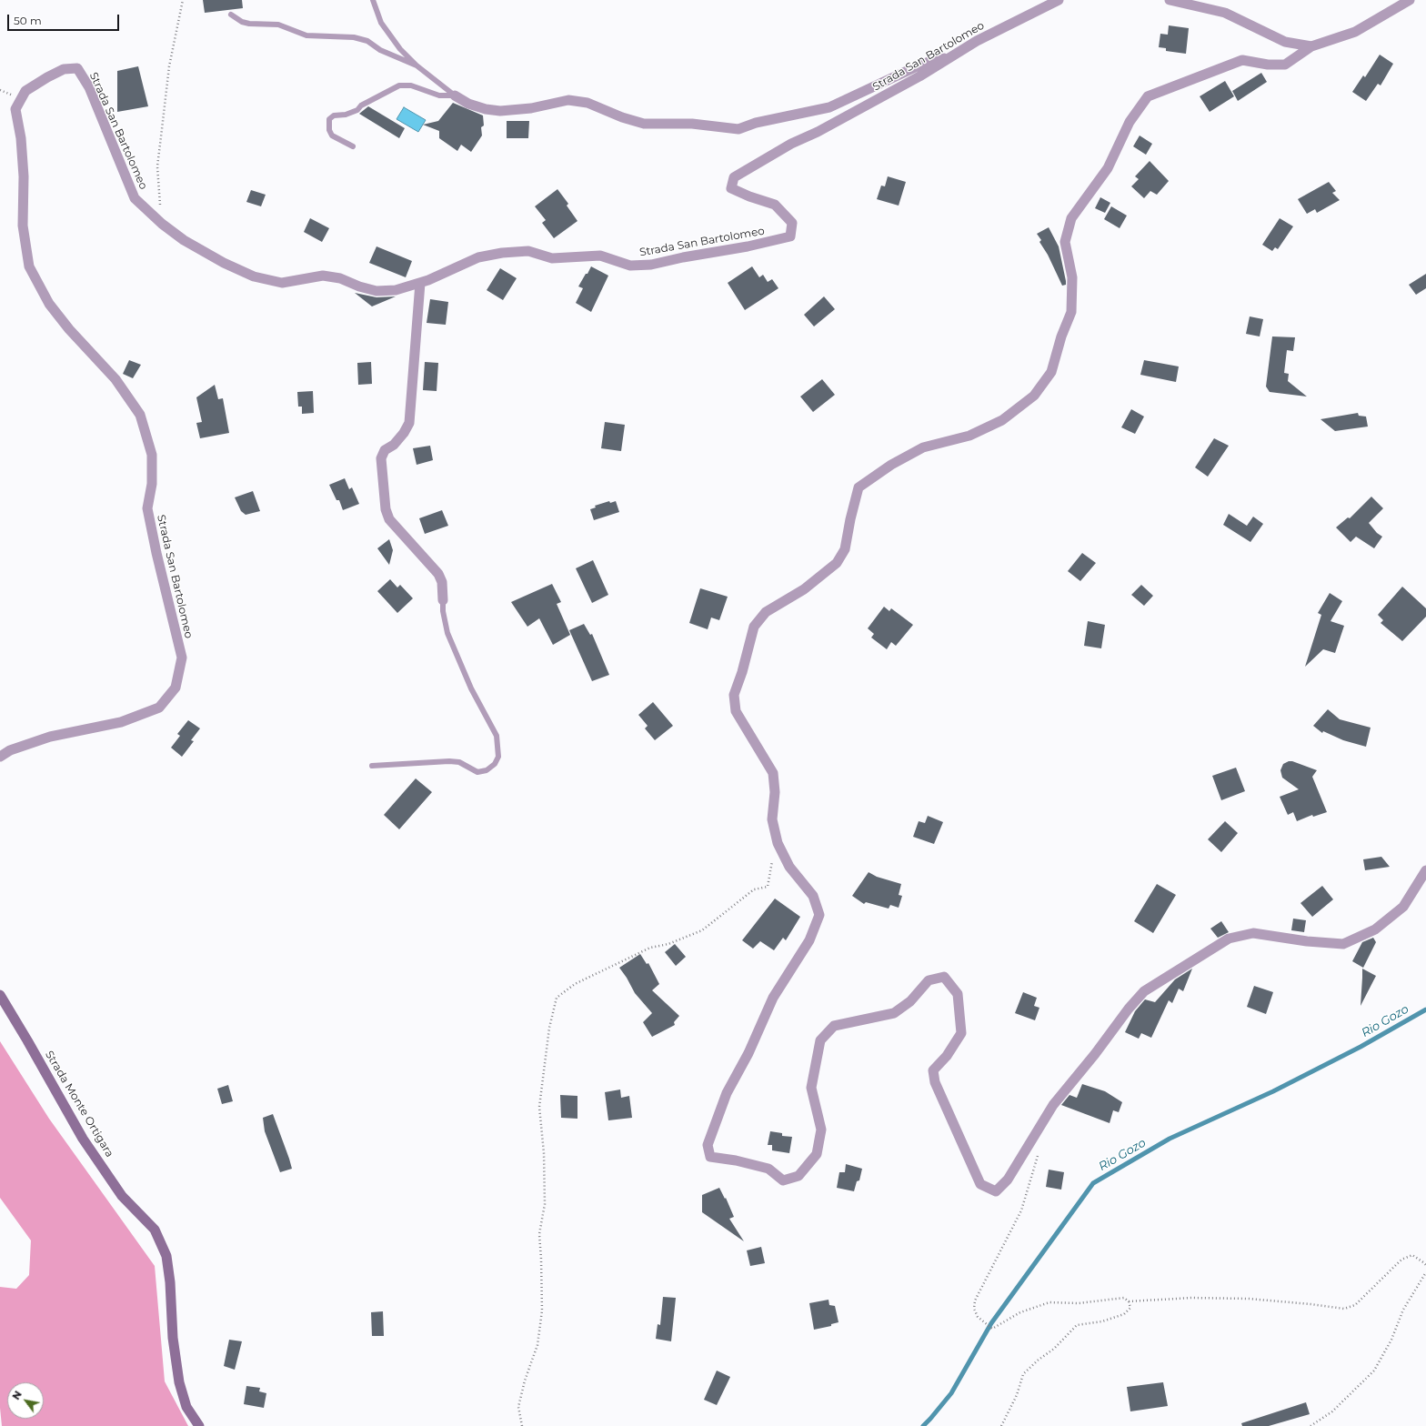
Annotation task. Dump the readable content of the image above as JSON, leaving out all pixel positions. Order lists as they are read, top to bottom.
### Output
{
  "streets": {
    "main road": ["Strada Monte Ortigara"],
    "street": ["Strada San Bartolomeo"]
  },
  "water": ["Rio Gozo"],
  "scale_bar": "50 m",
  "north": "top left"
}
